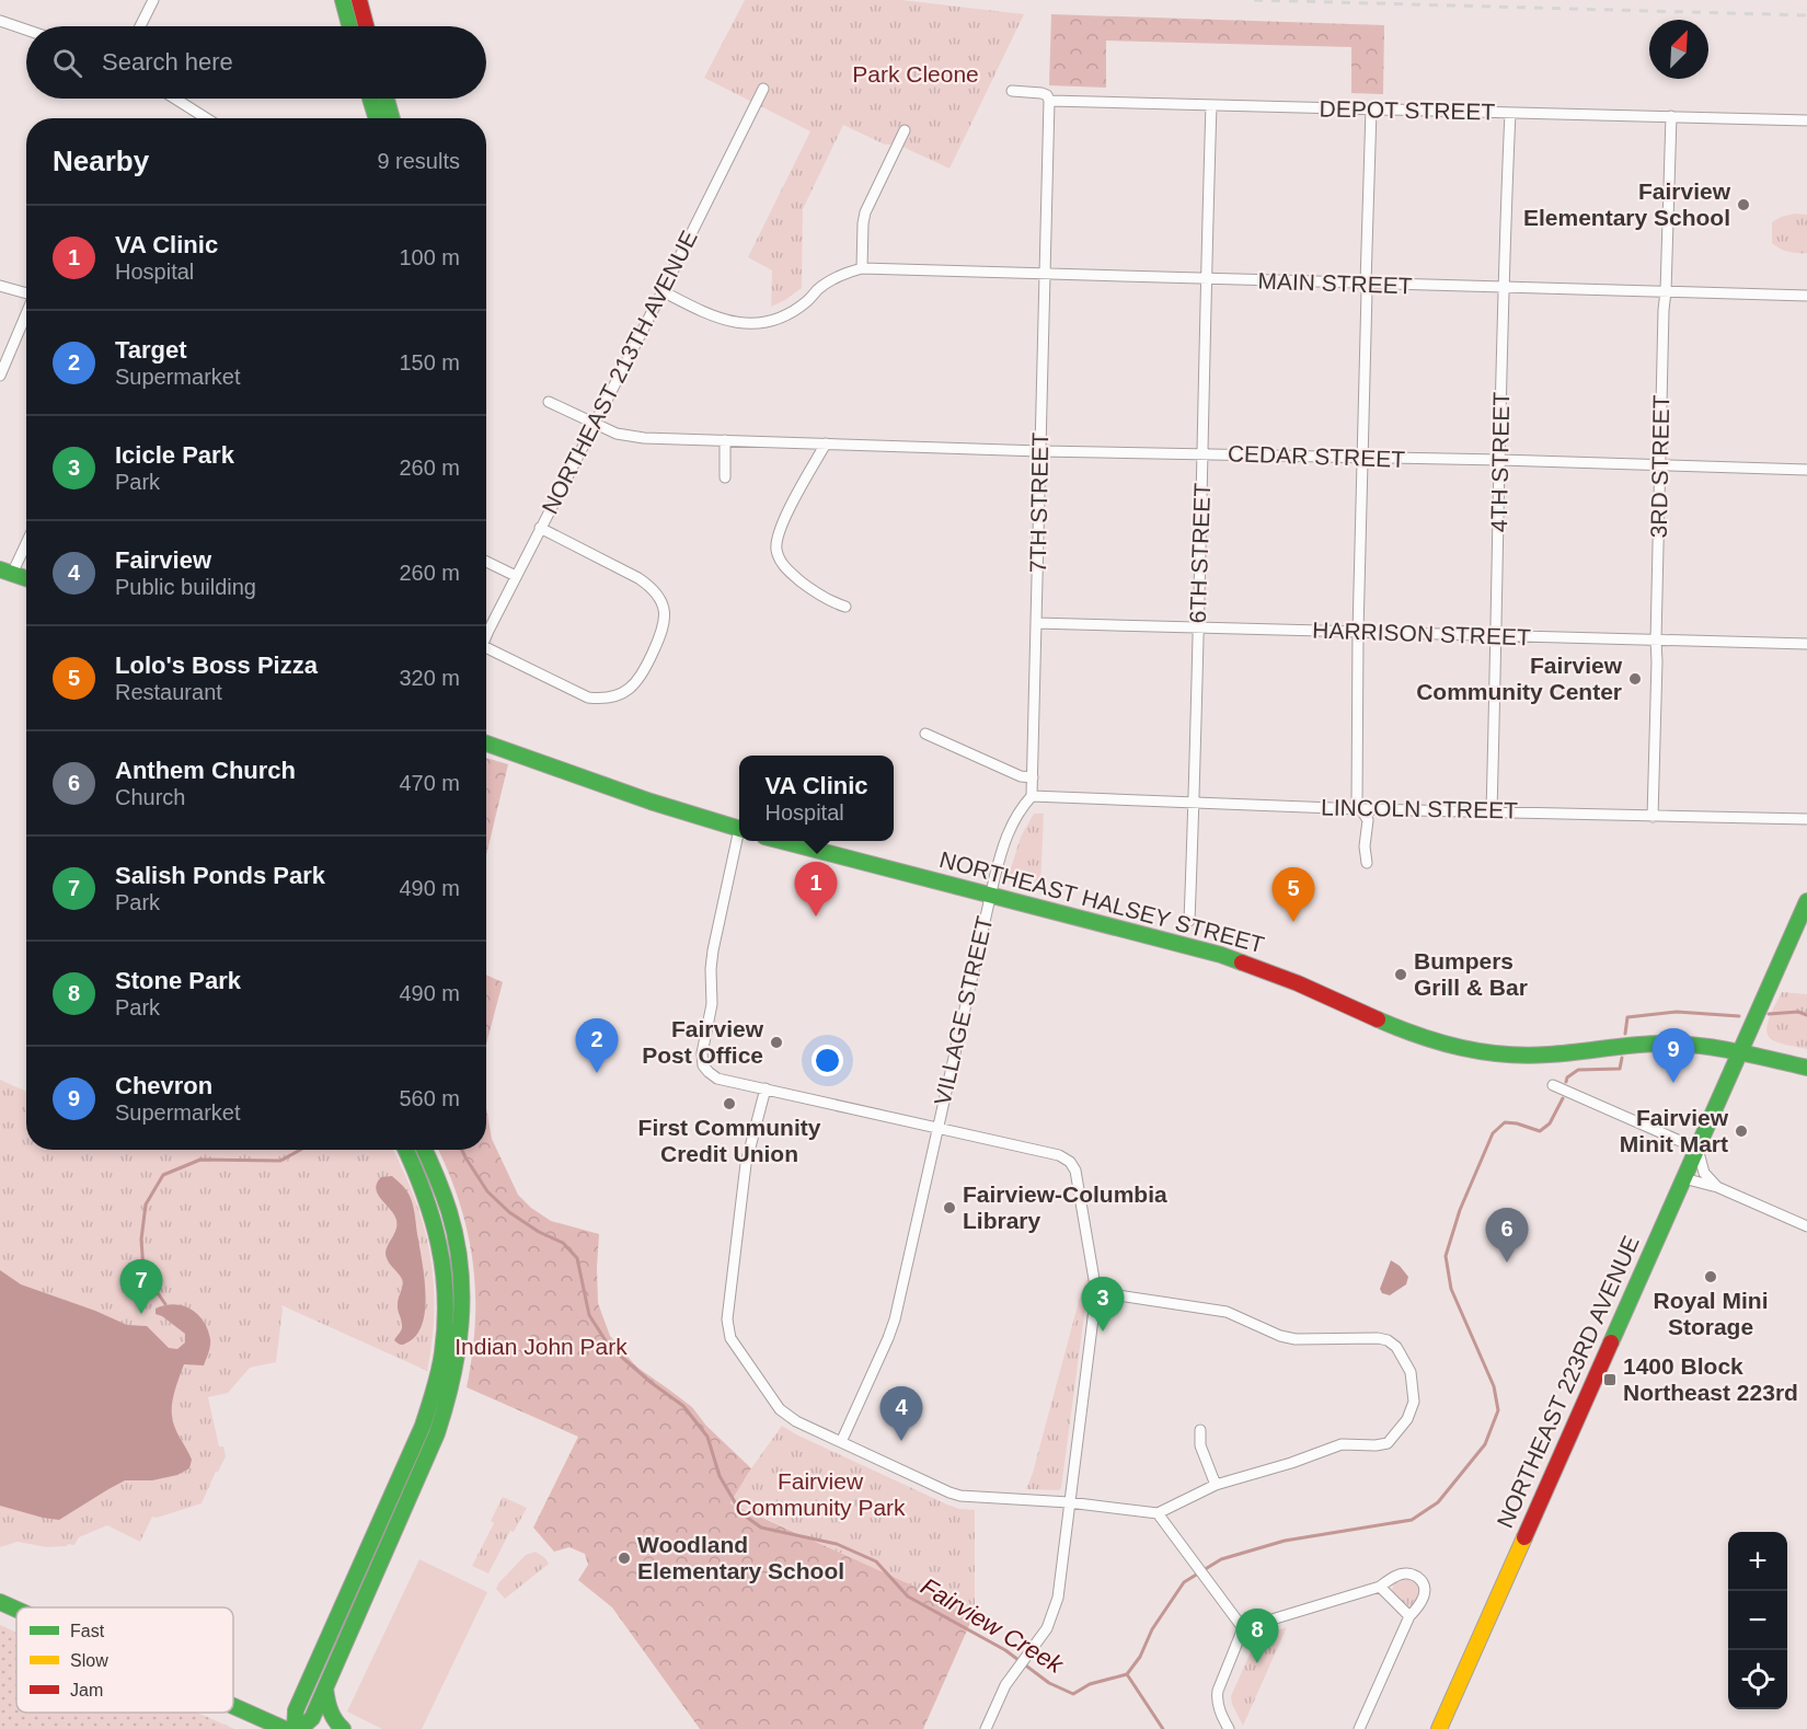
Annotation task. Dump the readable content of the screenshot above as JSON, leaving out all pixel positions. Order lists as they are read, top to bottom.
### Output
{
  "streets": {
    "main road": ["NORTHEAST HALSEY STREET", "NORTHEAST 223RD AVENUE"],
    "street": [
      "DEPOT STREET",
      "MAIN STREET",
      "NORTHEAST 213TH AVENUE",
      "CEDAR STREET",
      "4TH STREET",
      "3RD STREET",
      "7TH STREET",
      "6TH STREET",
      "HARRISON STREET",
      "LINCOLN STREET",
      "VILLAGE STREET"
    ]
  },
  "crossings": [
    ["DEPOT STREET", "4TH STREET"],
    ["DEPOT STREET", "3RD STREET"],
    ["DEPOT STREET", "7TH STREET"],
    ["DEPOT STREET", "6TH STREET"],
    ["MAIN STREET", "4TH STREET"],
    ["MAIN STREET", "3RD STREET"],
    ["MAIN STREET", "7TH STREET"],
    ["MAIN STREET", "6TH STREET"],
    ["NORTHEAST 213TH AVENUE", "CEDAR STREET"],
    ["CEDAR STREET", "4TH STREET"],
    ["CEDAR STREET", "3RD STREET"],
    ["CEDAR STREET", "7TH STREET"],
    ["CEDAR STREET", "6TH STREET"],
    ["4TH STREET", "HARRISON STREET"],
    ["4TH STREET", "LINCOLN STREET"],
    ["3RD STREET", "HARRISON STREET"],
    ["3RD STREET", "LINCOLN STREET"],
    ["7TH STREET", "HARRISON STREET"],
    ["7TH STREET", "LINCOLN STREET"],
    ["6TH STREET", "HARRISON STREET"],
    ["6TH STREET", "LINCOLN STREET"],
    ["NORTHEAST HALSEY STREET", "VILLAGE STREET"],
    ["NORTHEAST HALSEY STREET", "NORTHEAST 223RD AVENUE"]
  ],
  "water": ["Fairview Creek"],
  "parks": ["Park Cleone", "Indian John Park", "Fairview Community Park"],
  "places": {
    "other": [
      "Fairview Elementary School",
      "Fairview Community Center",
      "Bumpers Grill & Bar",
      "Fairview Post Office",
      "First Community Credit Union",
      "Fairview Minit Mart",
      "Fairview-Columbia Library",
      "Royal Mini Storage",
      "Woodland Elementary School"
    ],
    "transit": ["1400 Block Northeast 223rd"]
  },
  "legend": ["Fast", "Slow", "Jam"],
  "north": "top right",
  "page": {
    "search": "Search here",
    "heading": ["Nearby", "9 results"],
    "list": [
      {
        "mark": "1",
        "name": "VA Clinic",
        "note": "Hospital",
        "value": "100 m"
      },
      {
        "mark": "2",
        "name": "Target",
        "note": "Supermarket",
        "value": "150 m"
      },
      {
        "mark": "3",
        "name": "Icicle Park",
        "note": "Park",
        "value": "260 m"
      },
      {
        "mark": "4",
        "name": "Fairview",
        "note": "Public building",
        "value": "260 m"
      },
      {
        "mark": "5",
        "name": "Lolo's Boss Pizza",
        "note": "Restaurant",
        "value": "320 m"
      },
      {
        "mark": "6",
        "name": "Anthem Church",
        "note": "Church",
        "value": "470 m"
      },
      {
        "mark": "7",
        "name": "Salish Ponds Park",
        "note": "Park",
        "value": "490 m"
      },
      {
        "mark": "8",
        "name": "Stone Park",
        "note": "Park",
        "value": "490 m"
      },
      {
        "mark": "9",
        "name": "Chevron",
        "note": "Supermarket",
        "value": "560 m"
      }
    ],
    "popup": ["VA Clinic", "Hospital"],
    "pins": [
      "1",
      "5",
      "2",
      "9",
      "6",
      "7",
      "3",
      "4",
      "8"
    ],
    "map_buttons": ["+", "−"]
  }
}
